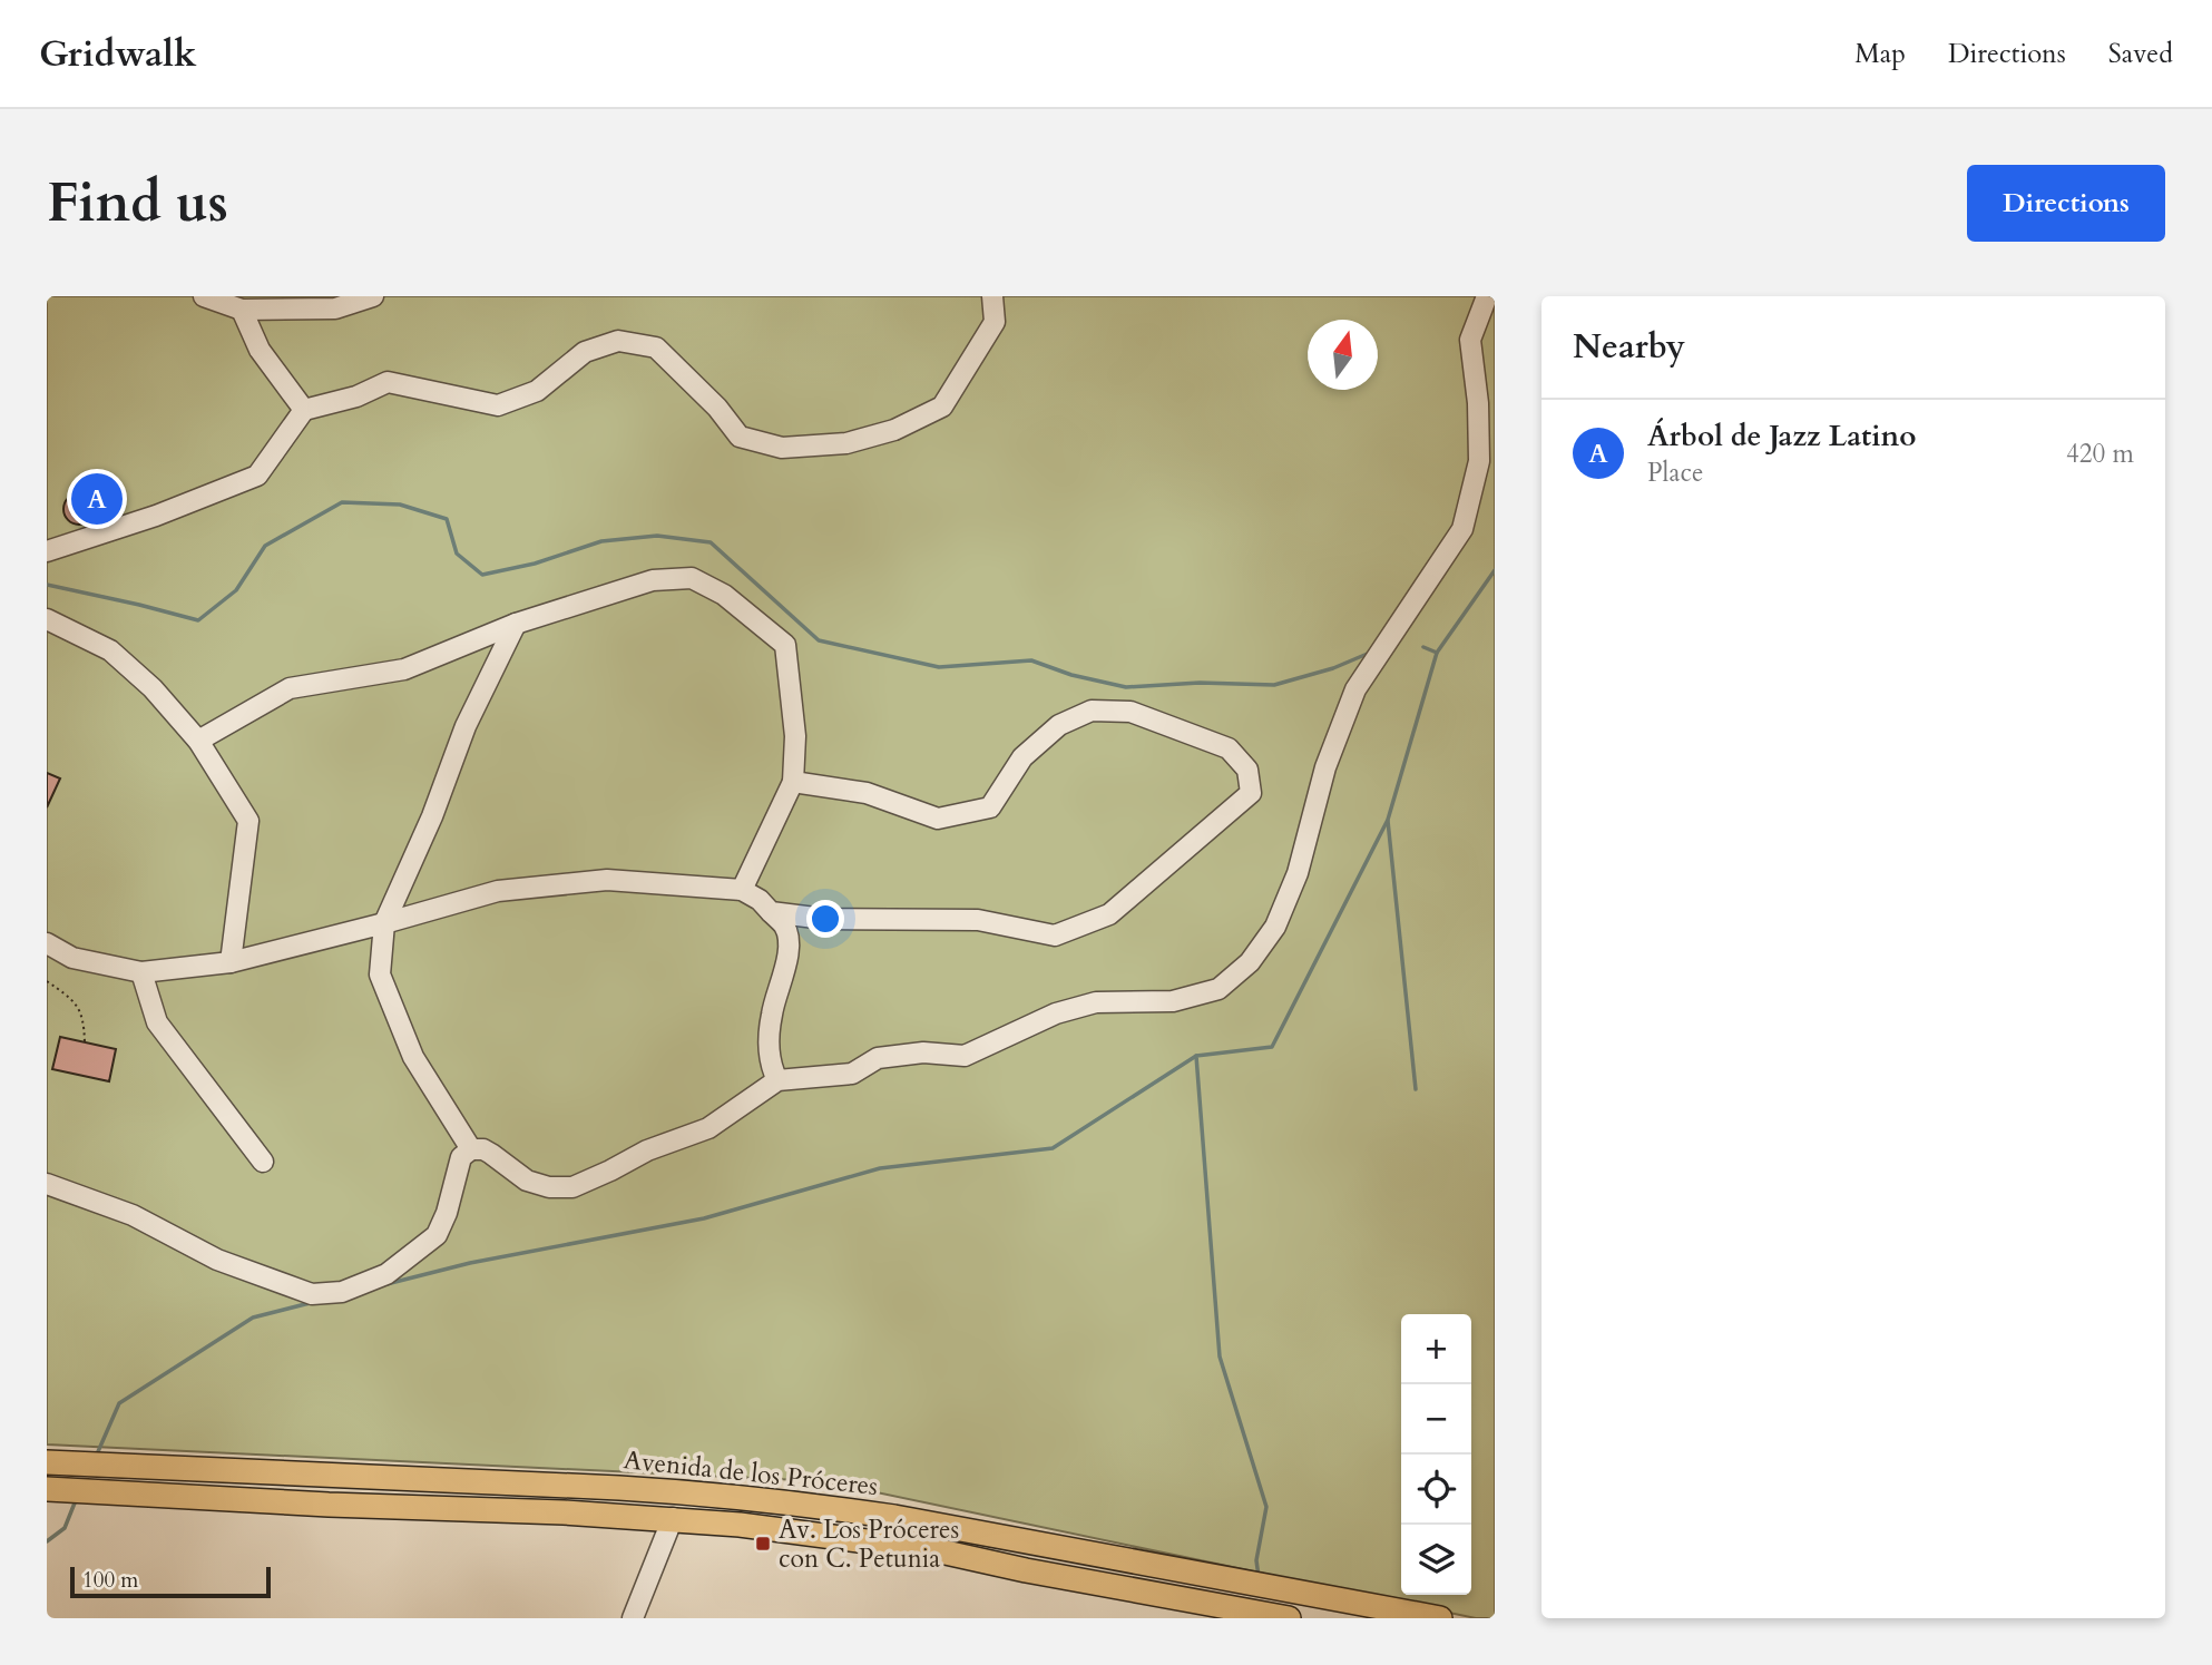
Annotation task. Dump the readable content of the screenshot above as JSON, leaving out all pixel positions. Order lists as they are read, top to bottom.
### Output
{
  "streets": {
    "main road": ["Avenida de los Próceres"]
  },
  "places": {
    "transit": ["Av. Los Próceres con C. Petunia"]
  },
  "scale_bar": "100 m",
  "north": "top",
  "page": {
    "header": "Gridwalk",
    "nav": ["Map", "Directions", "Saved"],
    "buttons": "Directions",
    "title": "Find us",
    "heading": "Nearby",
    "list": [
      {
        "mark": "A",
        "name": "Árbol de Jazz Latino",
        "note": "Place",
        "value": "420 m"
      }
    ],
    "pins": "A",
    "map_buttons": ["+", "−"],
    "scale": "100 m"
  }
}
